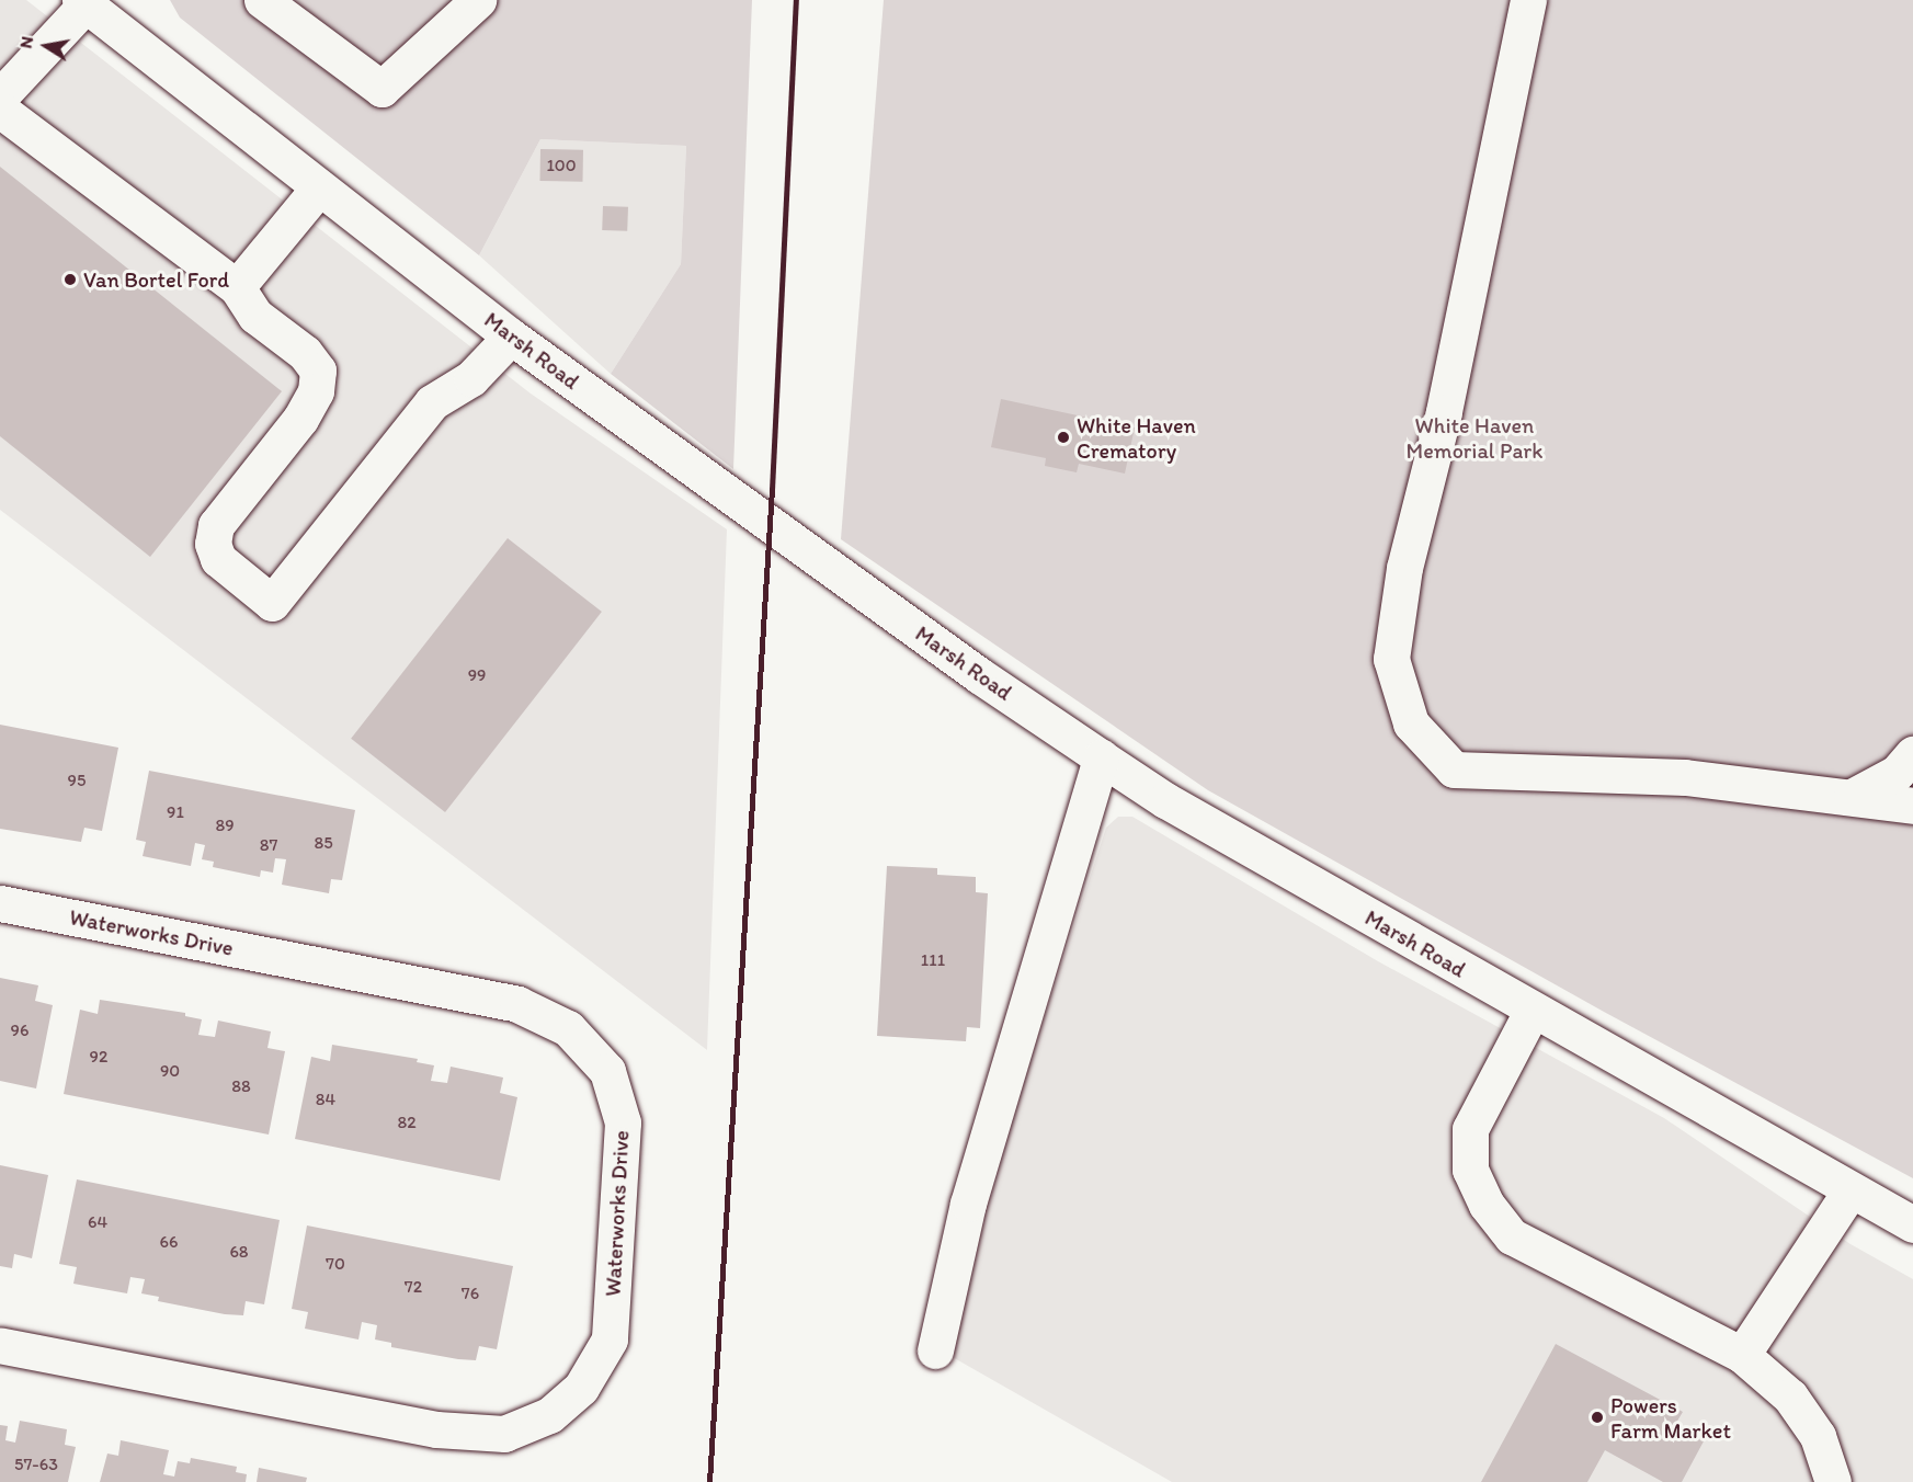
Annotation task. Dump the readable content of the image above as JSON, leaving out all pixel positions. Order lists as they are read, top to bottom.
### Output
{
  "streets": {
    "street": ["Marsh Road", "Waterworks Drive"]
  },
  "parks": ["White Haven Memorial Park"],
  "places": ["Van Bortel Ford", "White Haven Crematory", "Powers Farm Market"],
  "house_numbers": [
    "100",
    "99",
    "95",
    "91",
    "89",
    "85",
    "87",
    "111",
    "96",
    "92",
    "90",
    "88",
    "84",
    "82",
    "64",
    "66",
    "68",
    "70",
    "72",
    "76",
    "57-63"
  ],
  "north": "left"
}
